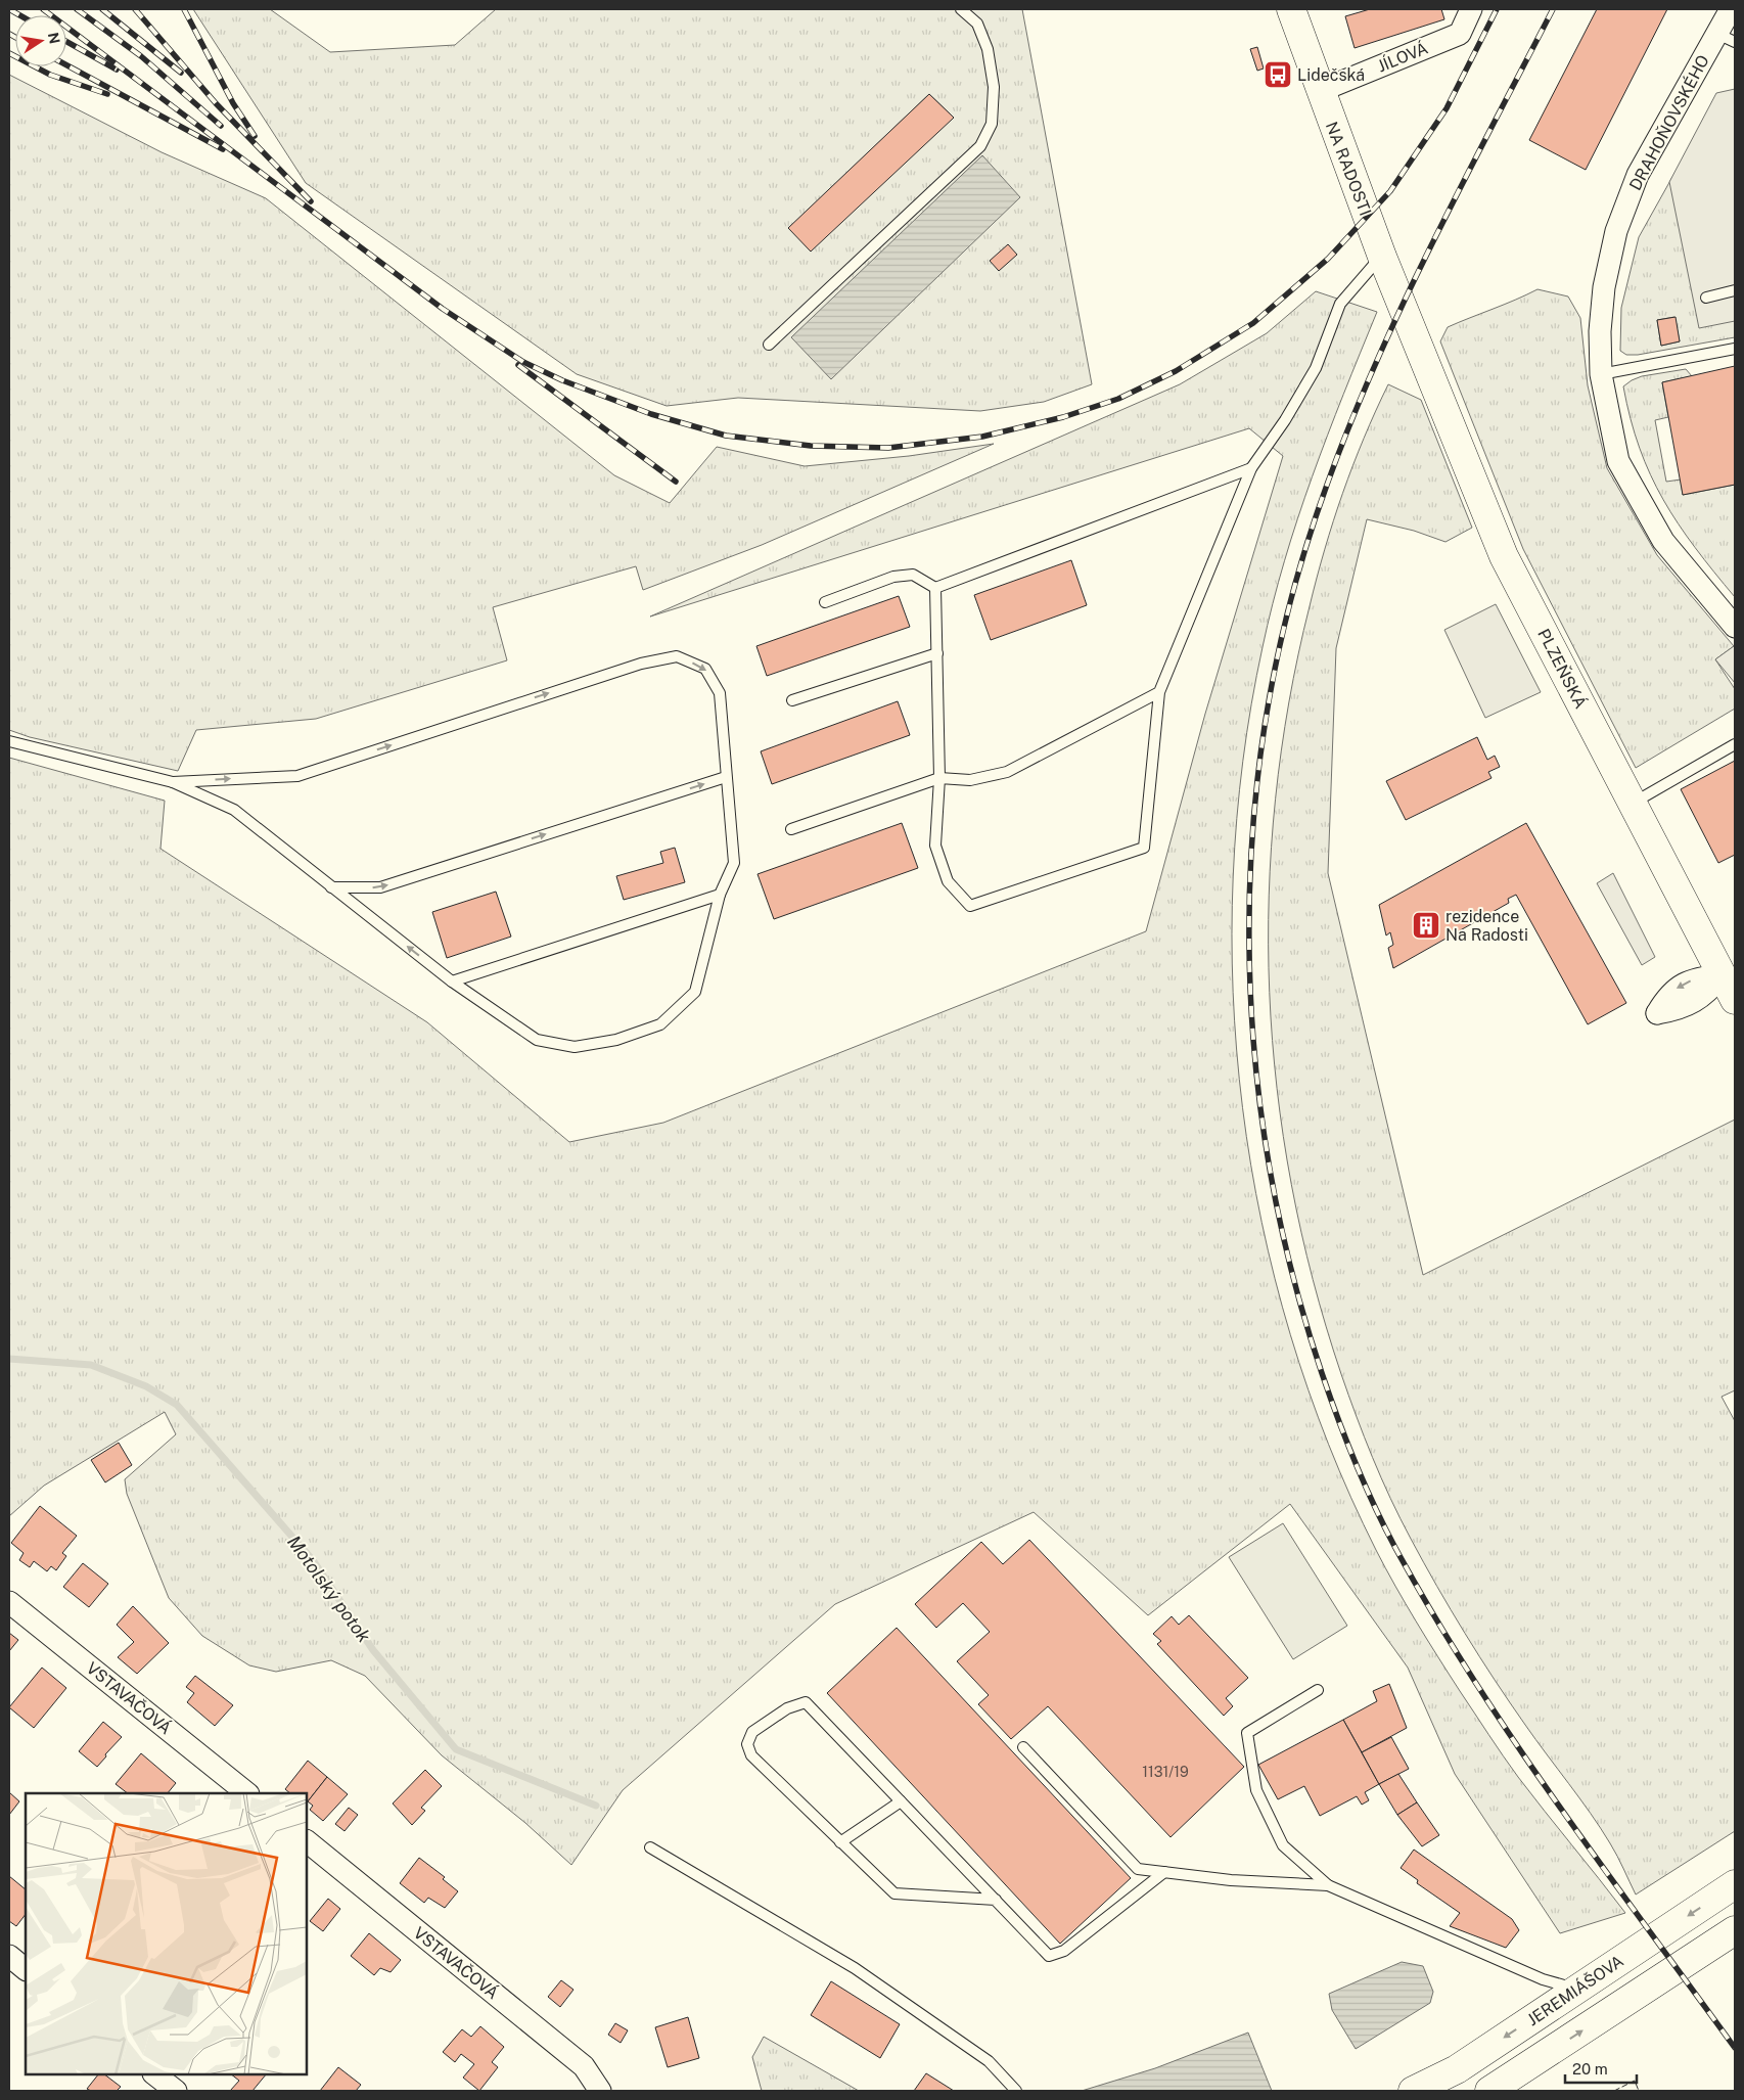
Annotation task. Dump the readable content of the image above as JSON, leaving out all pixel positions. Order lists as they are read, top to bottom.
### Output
{
  "streets": {
    "main road": ["NA RADOSTI", "PLZEŇSKÁ", "JEREMIÁŠOVA"],
    "street": ["JÍLOVÁ", "DRAHOŇOVSKÉHO", "VSTAVAČOVÁ"]
  },
  "crossings": [
    ["JÍLOVÁ", "NA RADOSTI"],
    ["NA RADOSTI", "PLZEŇSKÁ"]
  ],
  "water": ["Motolský potok"],
  "places": {
    "bus stop": ["Lidečská"],
    "building": ["rezidence Na Radosti"]
  },
  "house_numbers": ["1131/19"],
  "scale_bar": "20 m",
  "north": "right"
}
